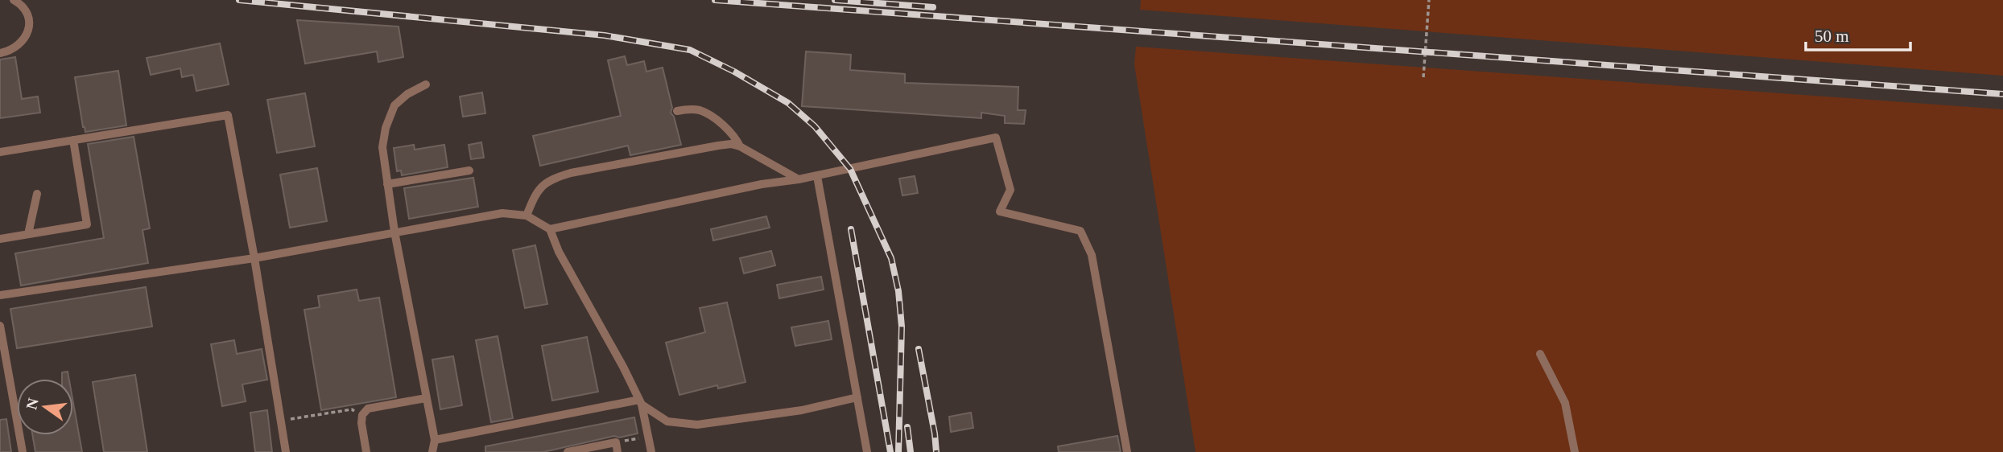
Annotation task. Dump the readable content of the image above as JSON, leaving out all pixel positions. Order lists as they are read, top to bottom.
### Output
{
  "scale_bar": "50 m",
  "north": "left"
}
